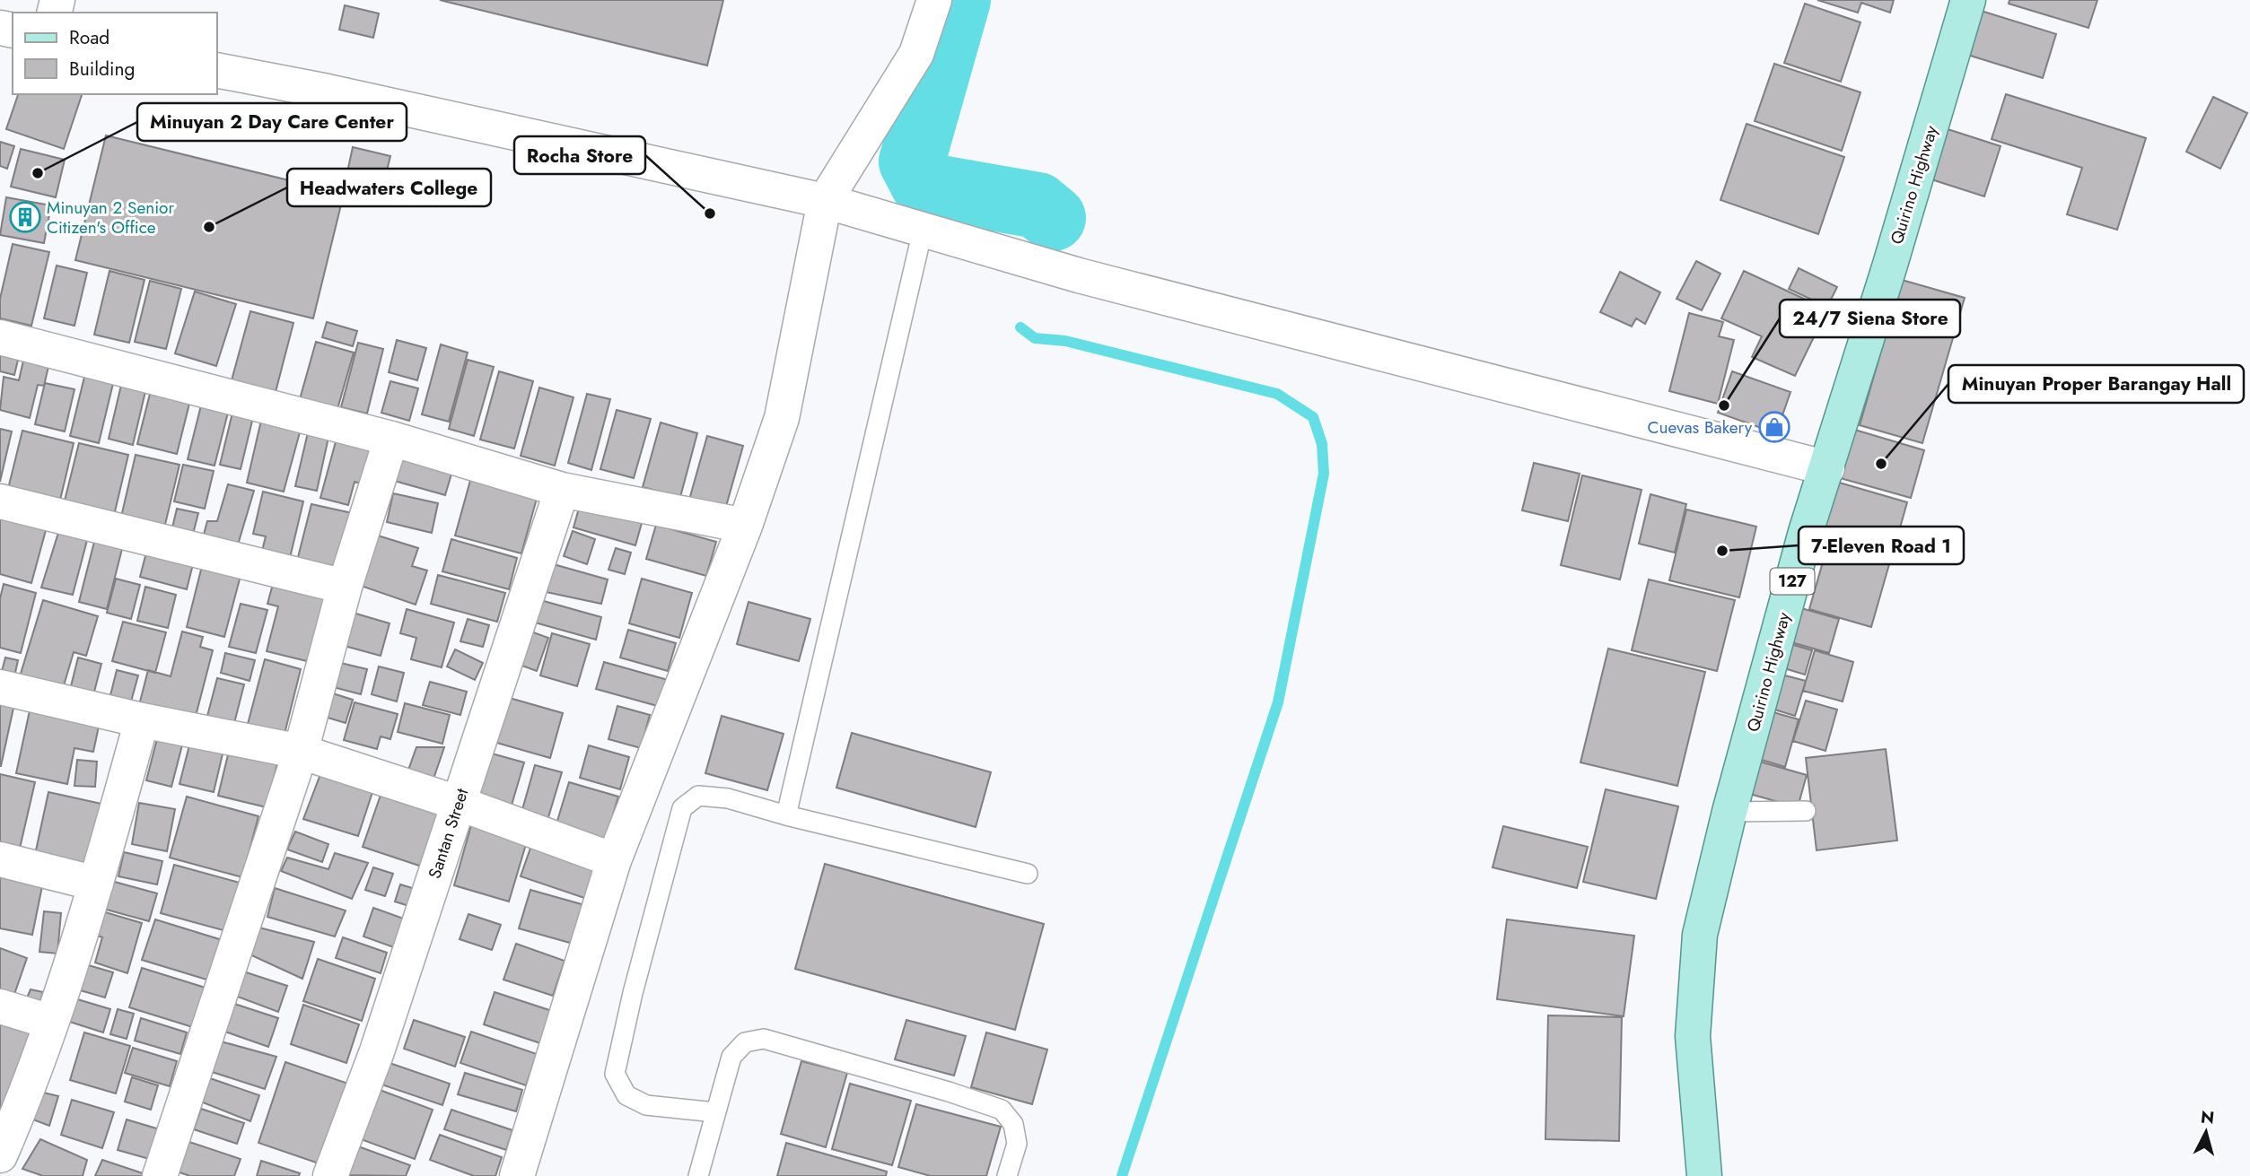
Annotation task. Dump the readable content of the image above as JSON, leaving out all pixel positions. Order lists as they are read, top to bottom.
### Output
{
  "streets": {
    "main road": ["Quirino Highway", "127"],
    "street": ["Santan Street"]
  },
  "places": {
    "other": [
      "Minuyan 2 Day Care Center",
      "Rocha Store",
      "Headwaters College",
      "24/7 Siena Store",
      "Minuyan Proper Barangay Hall",
      "7-Eleven Road 1"
    ],
    "building": ["Minuyan 2 Senior Citizen's Office"],
    "shop": ["Cuevas Bakery"]
  },
  "legend": ["Road", "Building"],
  "north": "top"
}
